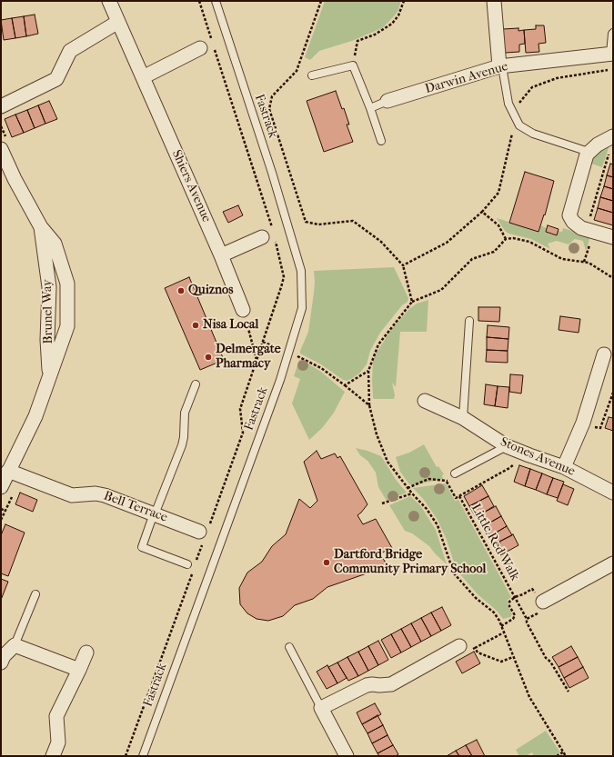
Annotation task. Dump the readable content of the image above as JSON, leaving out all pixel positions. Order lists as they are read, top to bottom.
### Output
{
  "streets": {
    "street": [
      "Darwin Avenue",
      "Shiers Avenue",
      "Brunel Way",
      "Stones Avenue",
      "Bell Terrace"
    ],
    "lane": ["Fastrack"],
    "path": ["Little Red Walk"]
  },
  "crossings": [
    ["Brunel Way", "Bell Terrace"]
  ],
  "places": [
    "Quiznos",
    "Nisa Local",
    "Delmergate Pharmacy",
    "Dartford Bridge Community Primary School"
  ]
}
